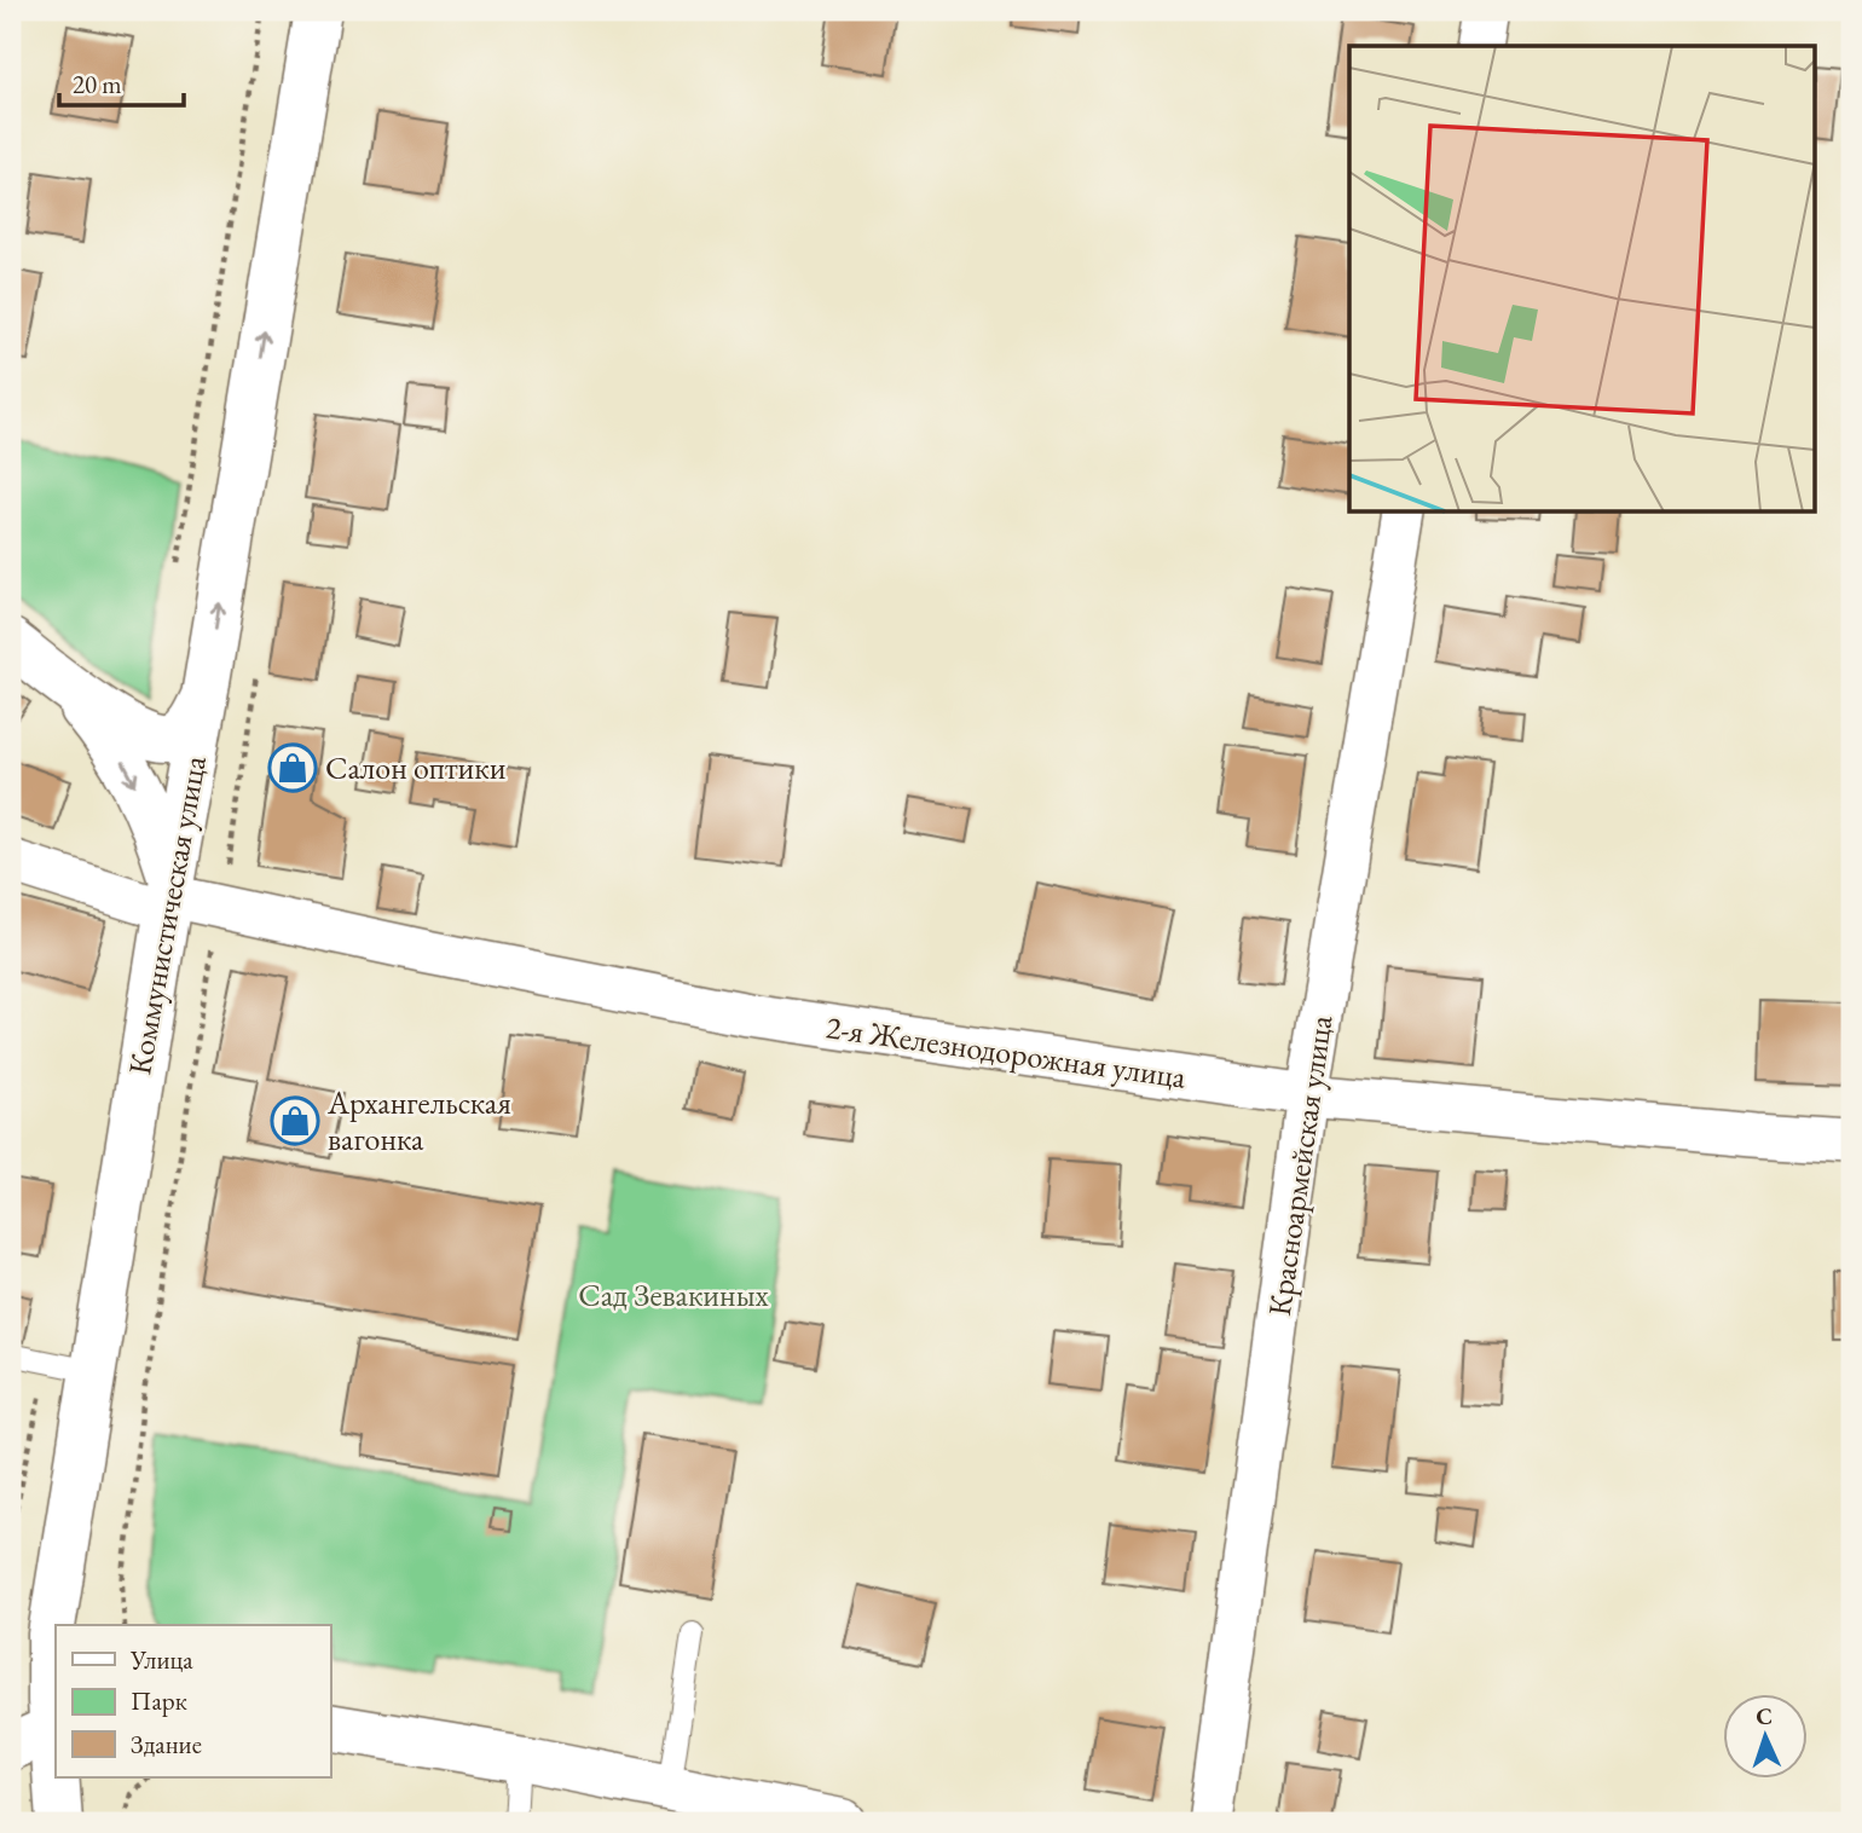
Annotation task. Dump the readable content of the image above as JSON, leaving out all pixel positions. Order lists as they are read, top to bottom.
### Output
{
  "streets": {
    "main road": ["Коммунистическая улица"],
    "street": ["2-я Железнодорожная улица", "Красноармейская улица"]
  },
  "crossings": [
    ["Коммунистическая улица", "2-я Железнодорожная улица"],
    ["2-я Железнодорожная улица", "Красноармейская улица"]
  ],
  "one_way": ["Коммунистическая улица"],
  "parks": ["Сад Зевакиных"],
  "places": {
    "shop": ["Салон оптики", "Архангельская вагонка"]
  },
  "legend": ["Улица", "Парк", "Здание"],
  "scale_bar": "20 m",
  "north": "top"
}
